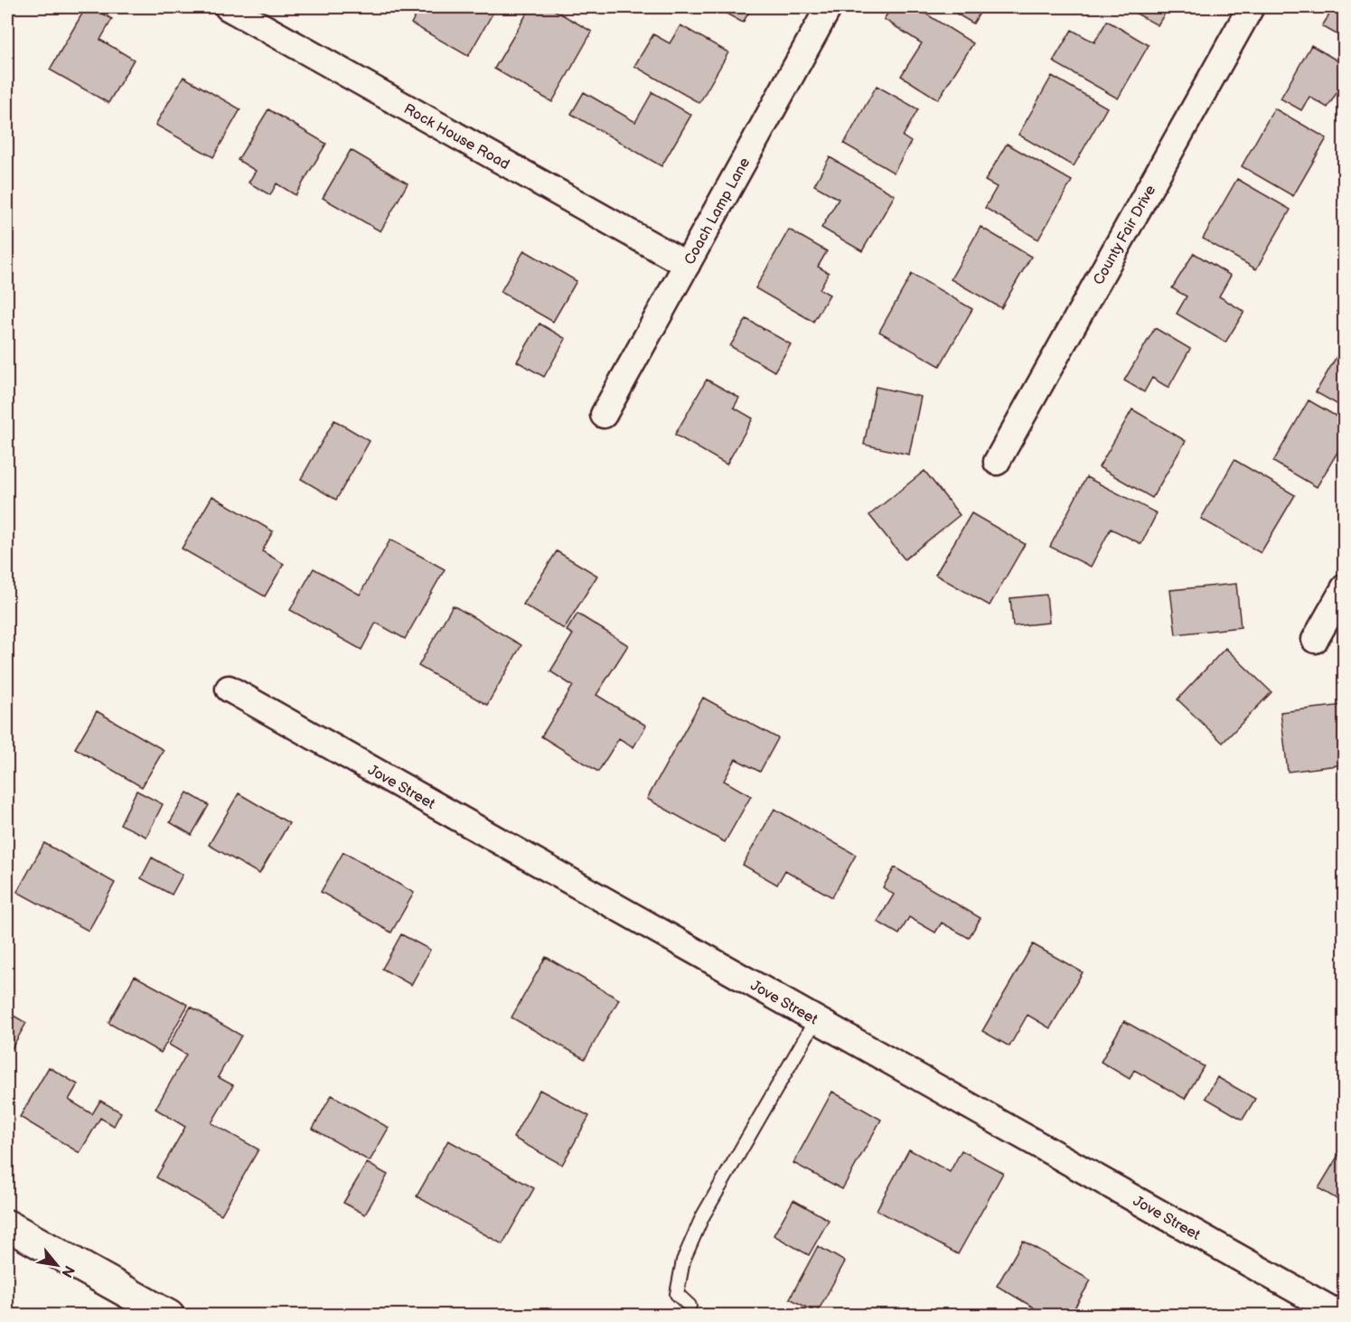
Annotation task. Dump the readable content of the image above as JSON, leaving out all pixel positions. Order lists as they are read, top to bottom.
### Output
{
  "streets": {
    "street": [
      "Rock House Road",
      "Coach Lamp Lane",
      "County Fair Drive",
      "Jove Street"
    ]
  },
  "crossings": [
    ["Rock House Road", "Coach Lamp Lane"]
  ],
  "north": "bottom right"
}
